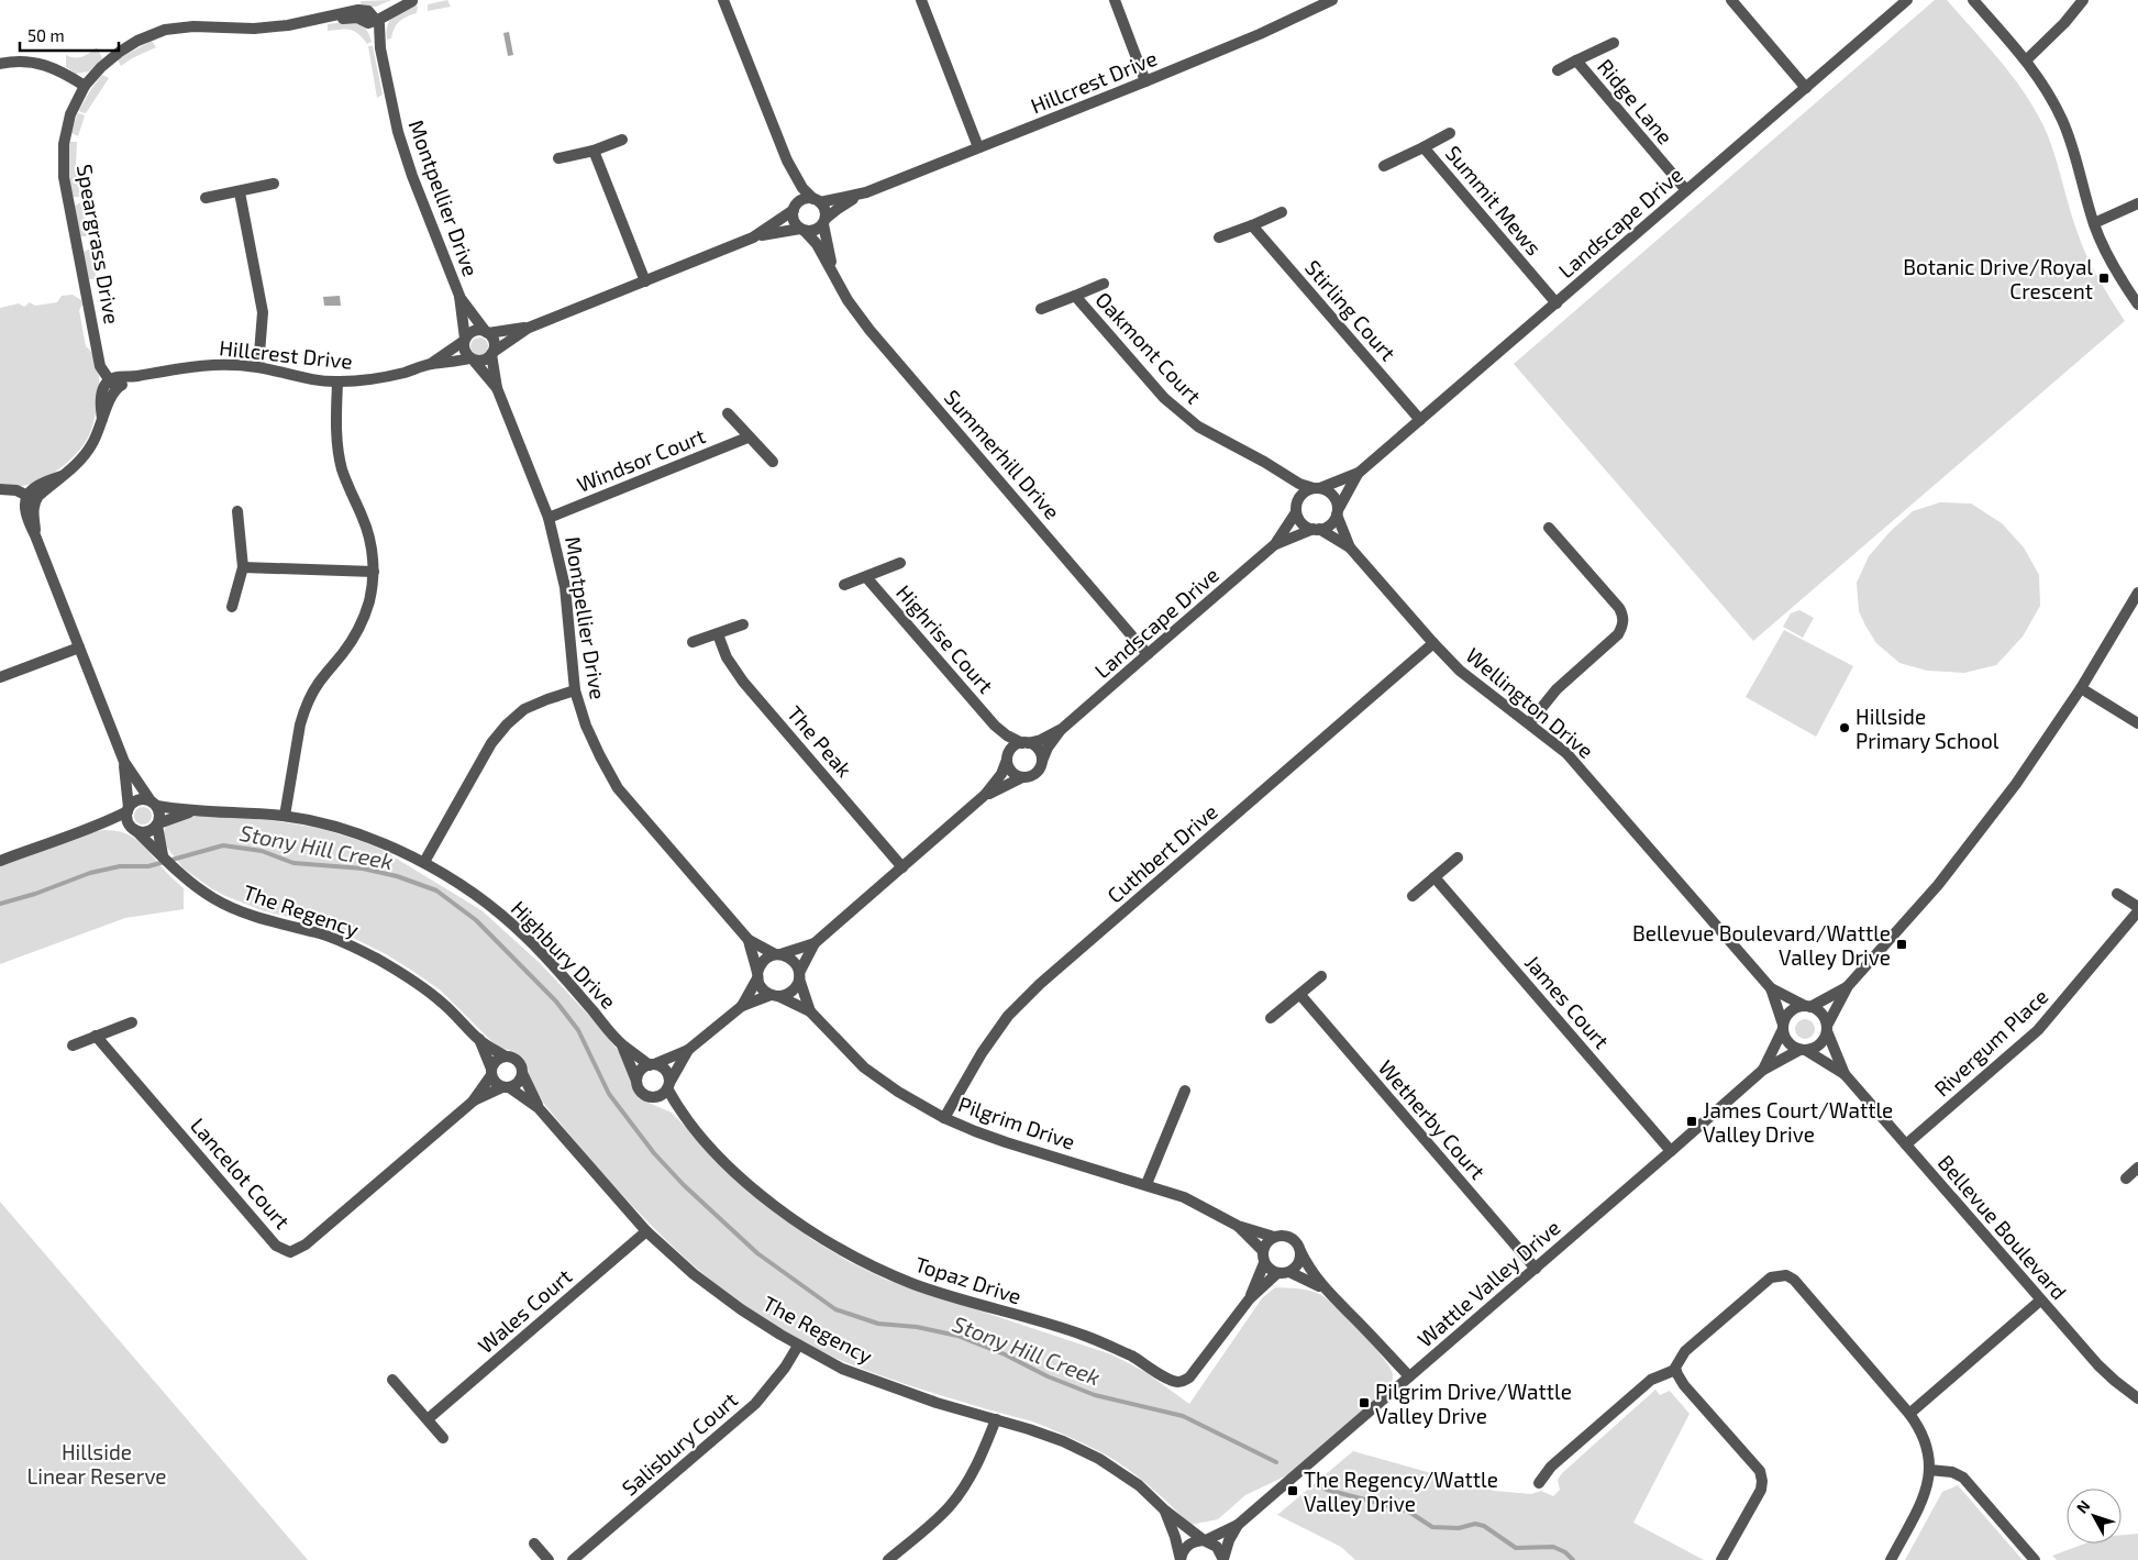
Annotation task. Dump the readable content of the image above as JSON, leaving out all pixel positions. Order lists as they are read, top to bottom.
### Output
{
  "streets": {
    "street": [
      "Hillcrest Drive",
      "Ridge Lane",
      "Montpellier Drive",
      "Summit Mews",
      "Landscape Drive",
      "Speargrass Drive",
      "Stirling Court",
      "Oakmont Court",
      "Summerhill Drive",
      "Windsor Court",
      "Highrise Court",
      "Wellington Drive",
      "The Peak",
      "Cuthbert Drive",
      "The Regency",
      "Highbury Drive",
      "James Court",
      "Rivergum Place",
      "Wetherby Court",
      "Pilgrim Drive",
      "Lancelot Court",
      "Bellevue Boulevard",
      "Topaz Drive",
      "Wattle Valley Drive",
      "Wales Court",
      "Salisbury Court"
    ]
  },
  "crossings": [
    ["Hillcrest Drive", "Montpellier Drive"],
    ["Hillcrest Drive", "Speargrass Drive"],
    ["Hillcrest Drive", "Summerhill Drive"],
    ["Ridge Lane", "Landscape Drive"],
    ["Montpellier Drive", "Speargrass Drive"],
    ["Montpellier Drive", "Windsor Court"],
    ["Montpellier Drive", "Pilgrim Drive"],
    ["Summit Mews", "Landscape Drive"],
    ["Landscape Drive", "Stirling Court"],
    ["Landscape Drive", "Oakmont Court"],
    ["Landscape Drive", "Summerhill Drive"],
    ["Landscape Drive", "Highrise Court"],
    ["Landscape Drive", "Wellington Drive"],
    ["Oakmont Court", "Wellington Drive"],
    ["Wellington Drive", "Cuthbert Drive"],
    ["Wellington Drive", "Bellevue Boulevard"],
    ["Wellington Drive", "Wattle Valley Drive"],
    ["Cuthbert Drive", "Pilgrim Drive"],
    ["The Regency", "Highbury Drive"],
    ["The Regency", "Lancelot Court"],
    ["The Regency", "Wattle Valley Drive"],
    ["The Regency", "Wales Court"],
    ["The Regency", "Salisbury Court"],
    ["James Court", "Wattle Valley Drive"],
    ["Rivergum Place", "Bellevue Boulevard"],
    ["Wetherby Court", "Wattle Valley Drive"],
    ["Pilgrim Drive", "Topaz Drive"],
    ["Bellevue Boulevard", "Wattle Valley Drive"]
  ],
  "water": ["Stony Hill Creek"],
  "parks": ["Hillside Linear Reserve"],
  "places": {
    "transit": [
      "Botanic Drive/Royal Crescent",
      "Bellevue Boulevard/Wattle Valley Drive",
      "James Court/Wattle Valley Drive",
      "Pilgrim Drive/Wattle Valley Drive",
      "The Regency/Wattle Valley Drive"
    ],
    "other": ["Hillside Primary School"]
  },
  "scale_bar": "50 m",
  "north": "top left"
}
